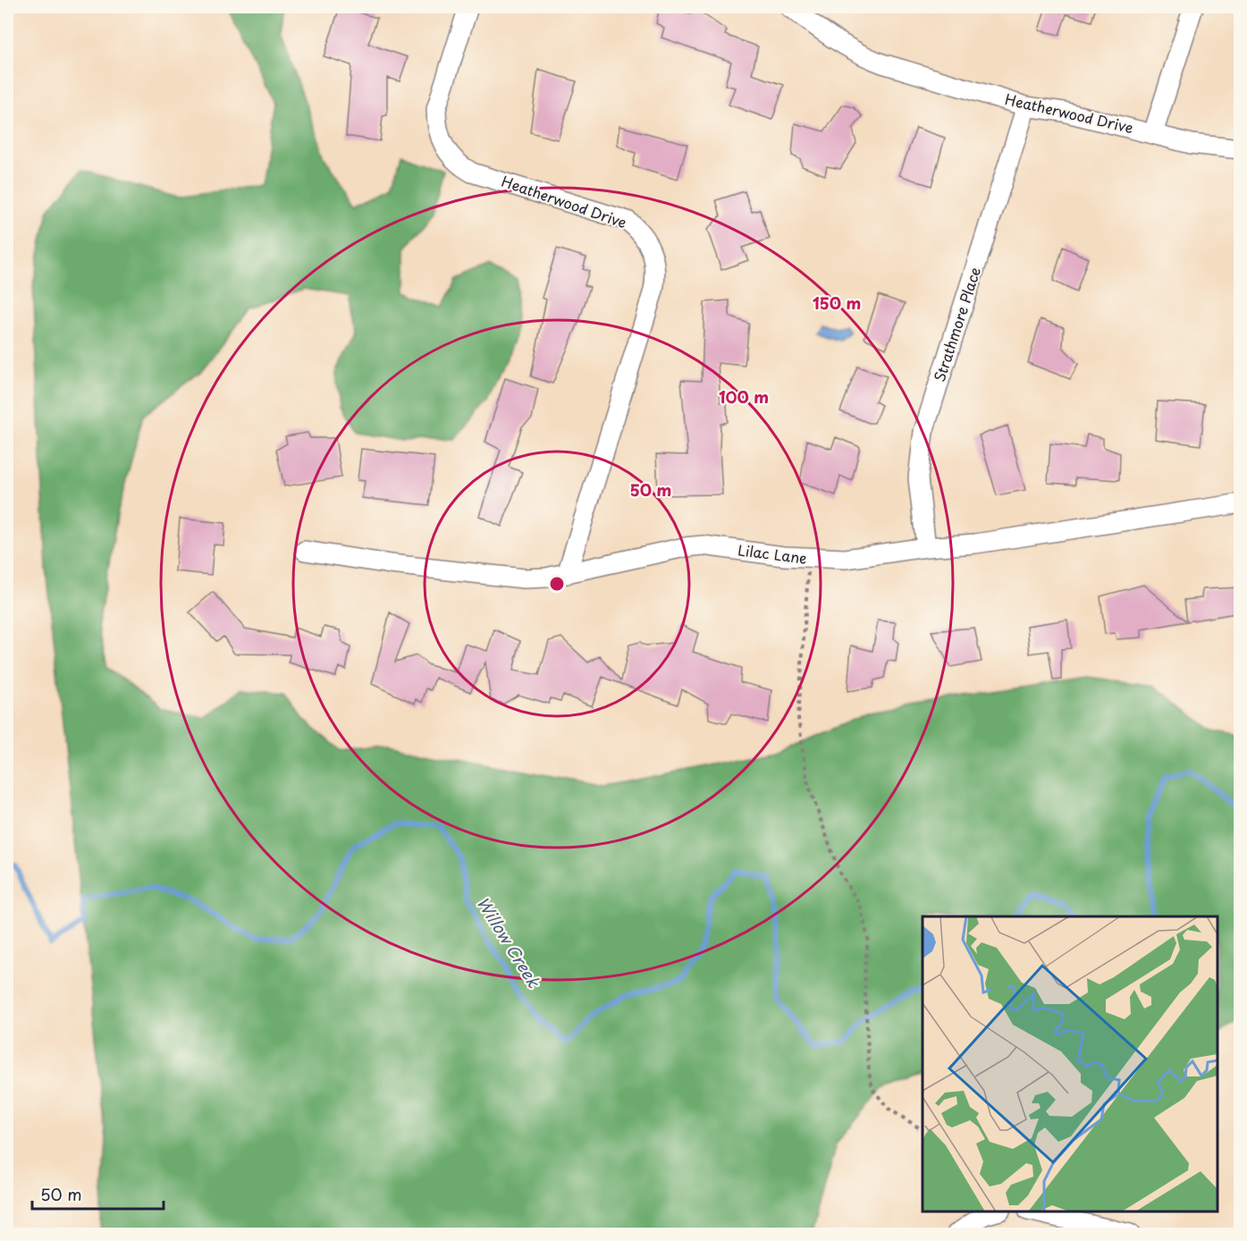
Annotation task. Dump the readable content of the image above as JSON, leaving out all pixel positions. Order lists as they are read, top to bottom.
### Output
{
  "streets": {
    "street": ["Heatherwood Drive", "Strathmore Place", "Lilac Lane"]
  },
  "crossings": [
    ["Heatherwood Drive", "Strathmore Place"],
    ["Heatherwood Drive", "Lilac Lane"],
    ["Strathmore Place", "Lilac Lane"]
  ],
  "water": ["Willow Creek"],
  "scale_bar": "50 m",
  "rings": ["150 m", "100 m", "50 m"]
}
